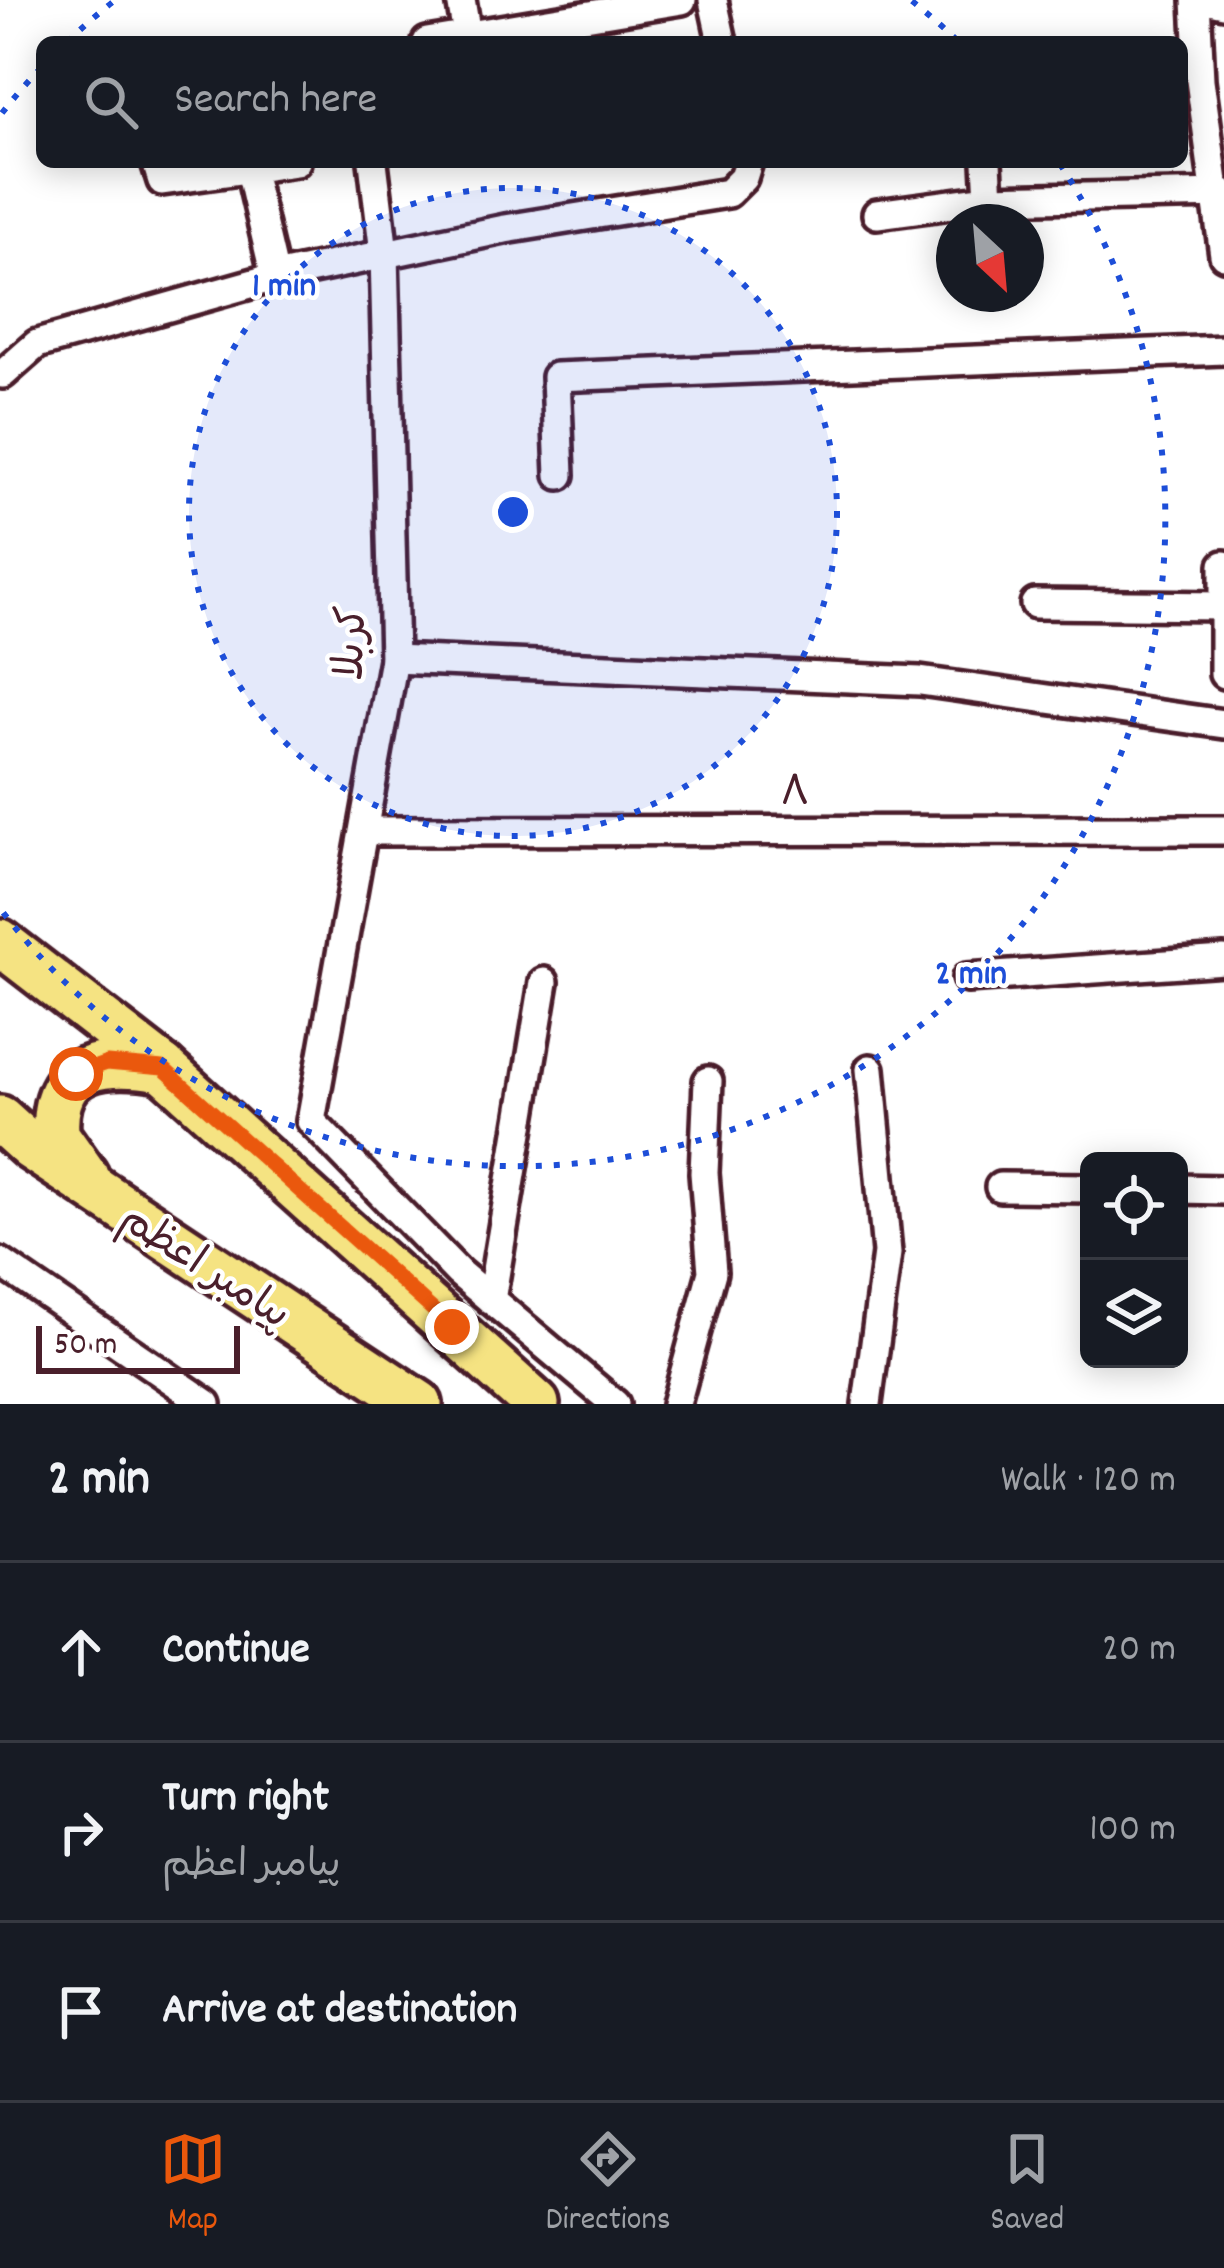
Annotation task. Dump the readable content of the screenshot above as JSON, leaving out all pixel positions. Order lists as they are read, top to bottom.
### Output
{
  "streets": {
    "main road": ["پیامبر اعظم"],
    "street": ["کربلا", "۸"]
  },
  "crossings": [
    ["کربلا", "۸"]
  ],
  "scale_bar": "50 m",
  "north": "bottom right",
  "page": {
    "search": "Search here",
    "scale": "50 m",
    "heading": ["2 min", "Walk · 120 m"],
    "list": [
      ["Continue", "20 m"],
      ["Turn right", "پیامبر اعظم", "100 m"],
      "Arrive at destination"
    ],
    "nav": ["Map", "Directions", "Saved"]
  },
  "rings": ["1 min", "2 min"]
}
